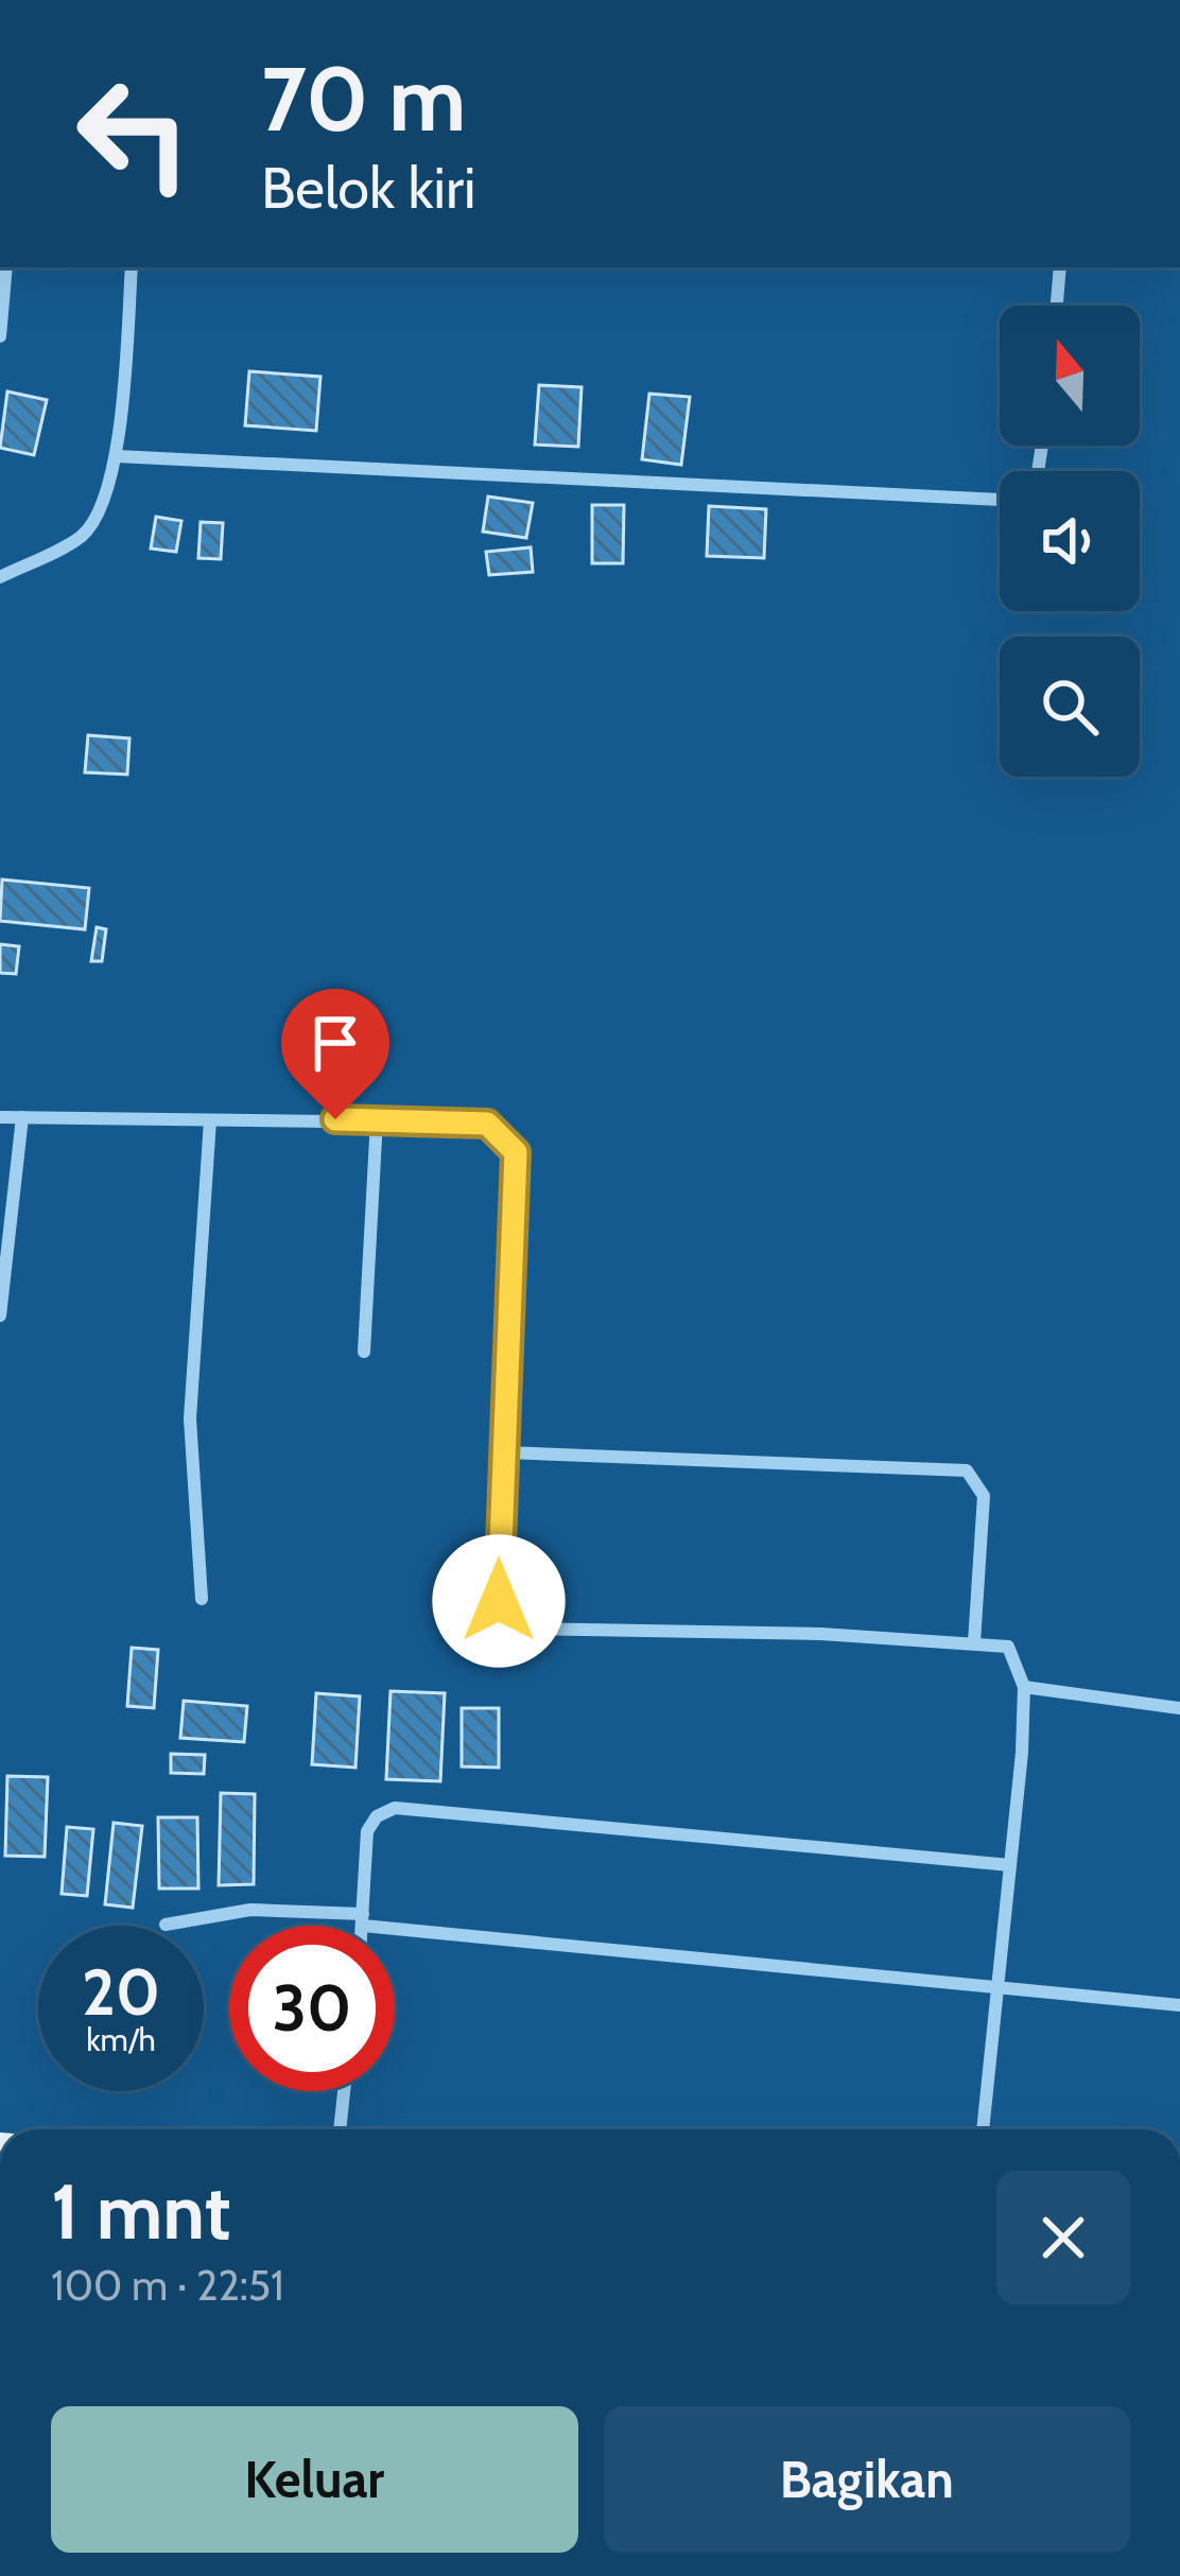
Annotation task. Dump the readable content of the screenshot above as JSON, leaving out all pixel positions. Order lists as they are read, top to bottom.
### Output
{
  "north": "top",
  "page": {
    "turn": ["70 m", "Belok kiri"],
    "speed": "20 km/h",
    "limit": "30",
    "heading": ["1 mnt", "100 m · 22:51"],
    "buttons": ["Keluar", "Bagikan"]
  }
}
